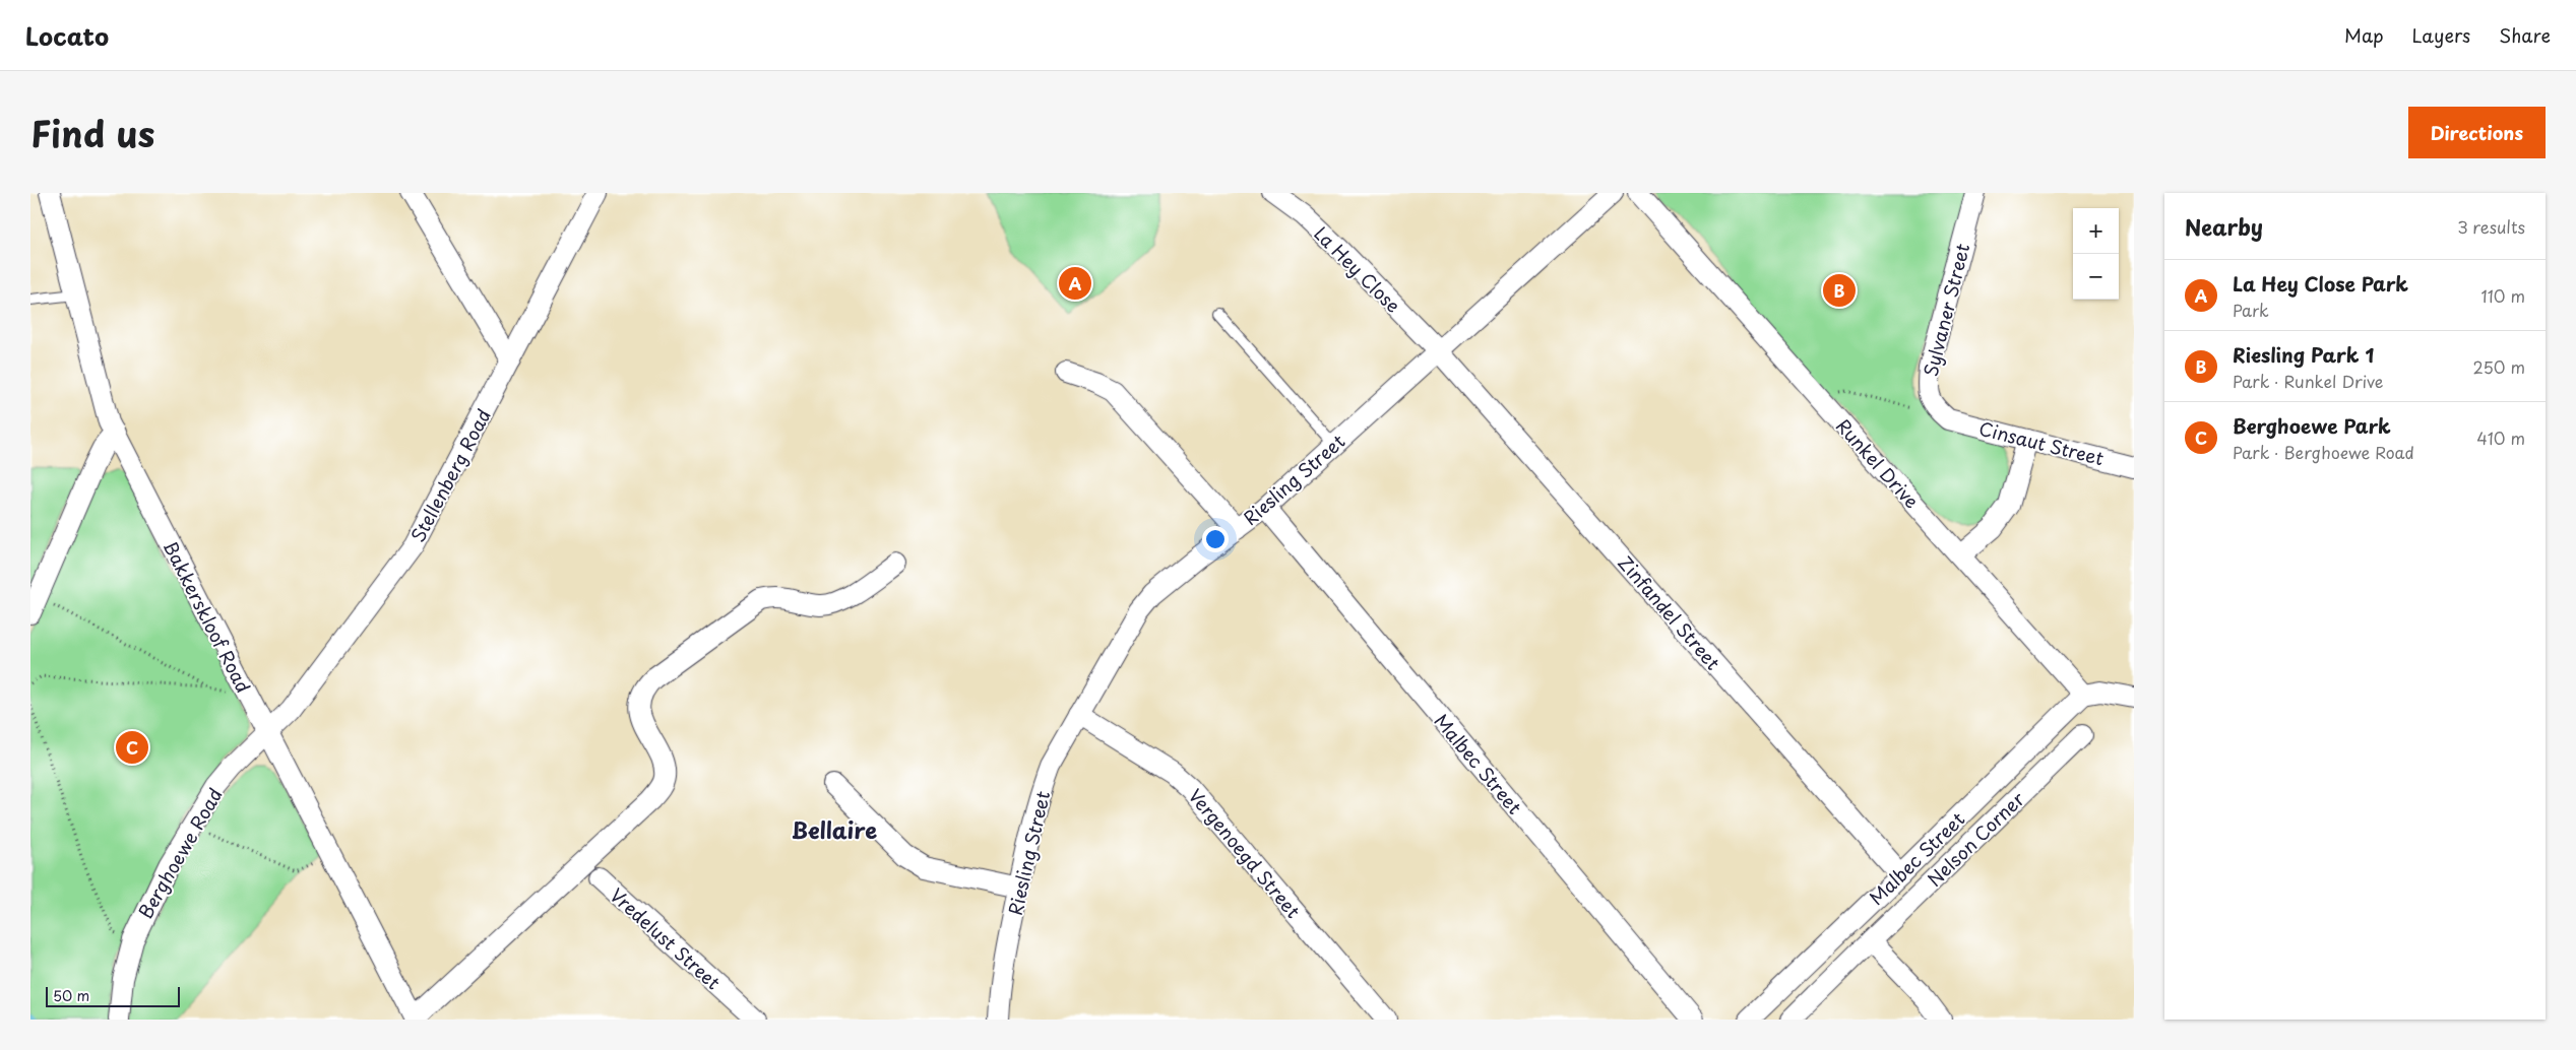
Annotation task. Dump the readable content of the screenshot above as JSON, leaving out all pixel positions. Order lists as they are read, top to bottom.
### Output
{
  "streets": {
    "street": [
      "La Hey Close",
      "Sylvaner Street",
      "Cinsaut Street",
      "Runkel Drive",
      "Stellenberg Road",
      "Riesling Street",
      "Zinfandel Street",
      "Bakkerskloof Road",
      "Malbec Street",
      "Nelson Corner",
      "Berghoewe Road",
      "Vergenoegd Street",
      "Vredelust Street"
    ]
  },
  "crossings": [
    ["La Hey Close", "Riesling Street"],
    ["La Hey Close", "Zinfandel Street"],
    ["Sylvaner Street", "Cinsaut Street"],
    ["Runkel Drive", "Malbec Street"],
    ["Stellenberg Road", "Bakkerskloof Road"],
    ["Stellenberg Road", "Berghoewe Road"],
    ["Riesling Street", "Zinfandel Street"],
    ["Riesling Street", "Malbec Street"],
    ["Riesling Street", "Vergenoegd Street"],
    ["Zinfandel Street", "Malbec Street"],
    ["Bakkerskloof Road", "Berghoewe Road"]
  ],
  "districts": ["Bellaire"],
  "scale_bar": "50 m",
  "page": {
    "header": "Locato",
    "nav": ["Map", "Layers", "Share"],
    "title": "Find us",
    "buttons": "Directions",
    "heading": ["Nearby", "3 results"],
    "map_buttons": ["+", "−"],
    "list": [
      {
        "mark": "A",
        "name": "La Hey Close Park",
        "note": "Park",
        "value": "110 m"
      },
      {
        "mark": "B",
        "name": "Riesling Park 1",
        "note": "Park · Runkel Drive",
        "value": "250 m"
      },
      {
        "mark": "C",
        "name": "Berghoewe Park",
        "note": "Park · Berghoewe Road",
        "value": "410 m"
      }
    ],
    "pins": ["A", "B", "C"],
    "scale": "50 m"
  }
}
